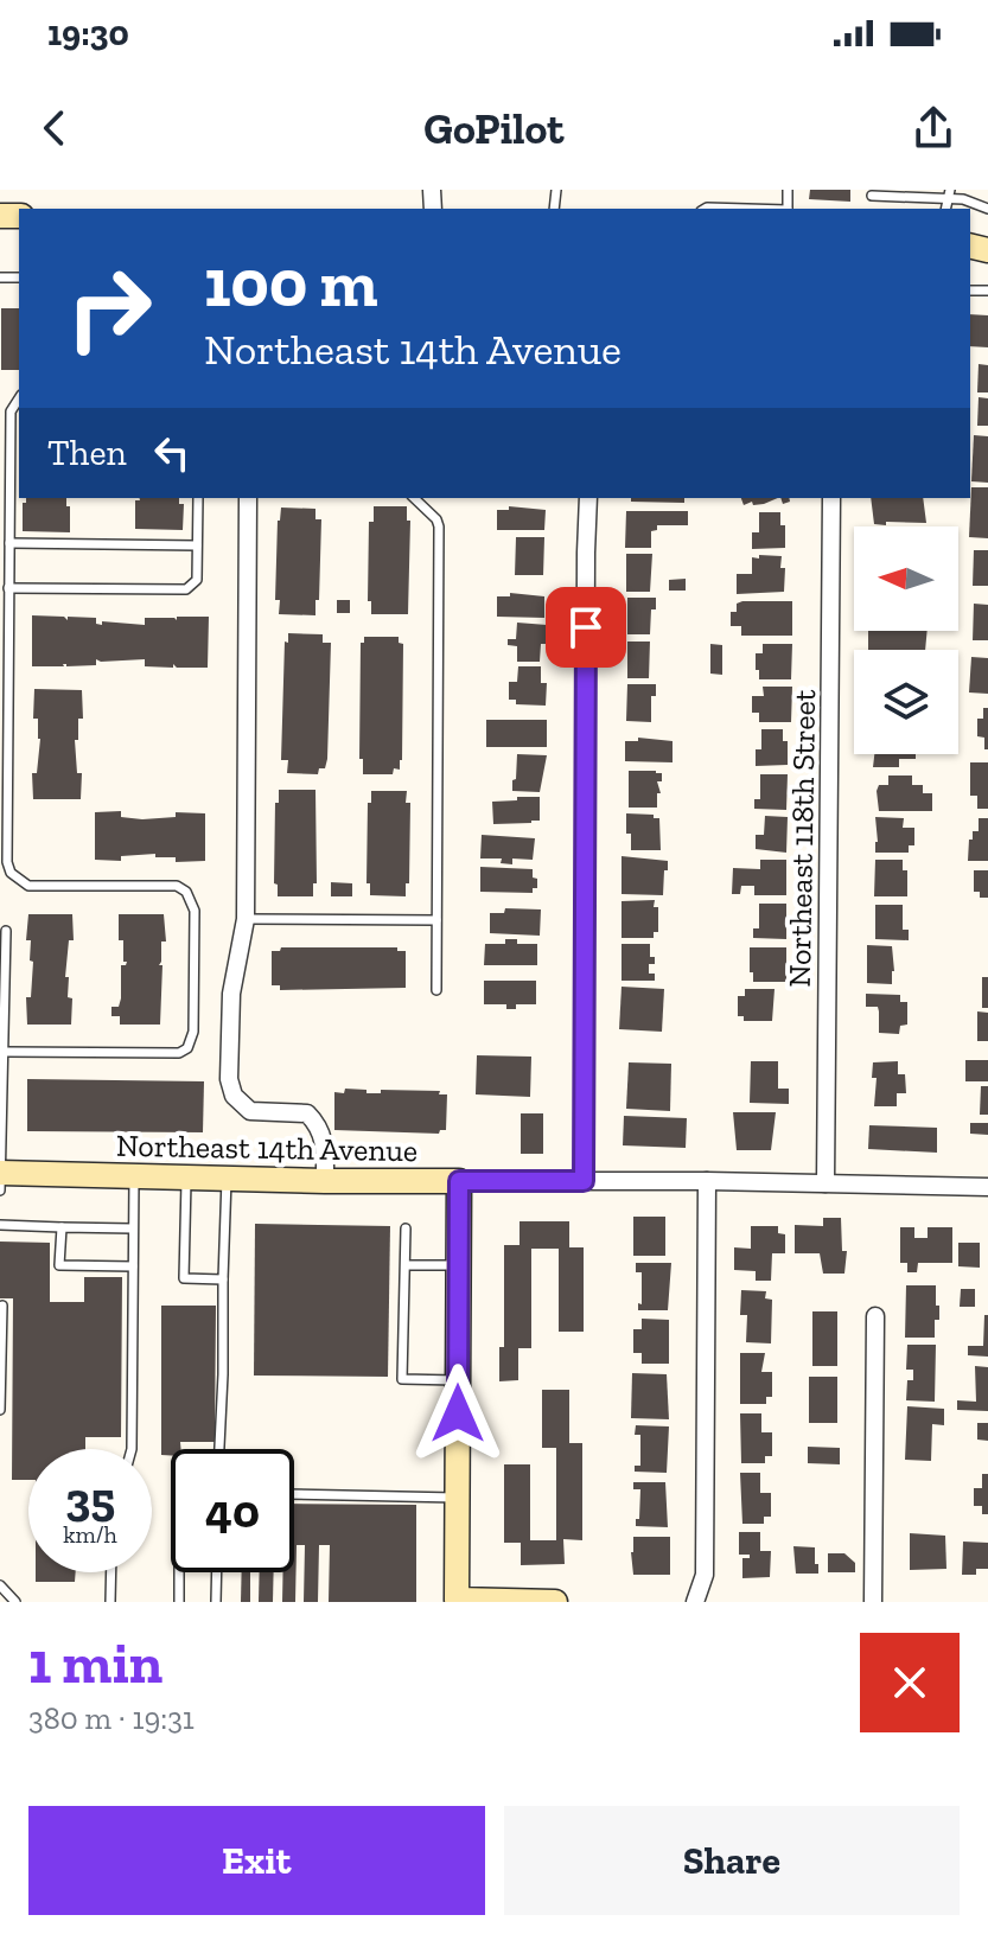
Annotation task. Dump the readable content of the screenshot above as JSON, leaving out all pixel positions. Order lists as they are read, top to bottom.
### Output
{
  "streets": {
    "street": ["Northeast 118th Street", "Northeast 14th Avenue"]
  },
  "crossings": [
    ["Northeast 118th Street", "Northeast 14th Avenue"]
  ],
  "north": "left",
  "page": {
    "status": "19:30",
    "header": "GoPilot",
    "turn": ["100 m", "Northeast 14th Avenue"],
    "then": "Then",
    "speed": "35 km/h",
    "limit": "40",
    "heading": ["1 min", "380 m · 19:31"],
    "buttons": ["Exit", "Share"]
  }
}
